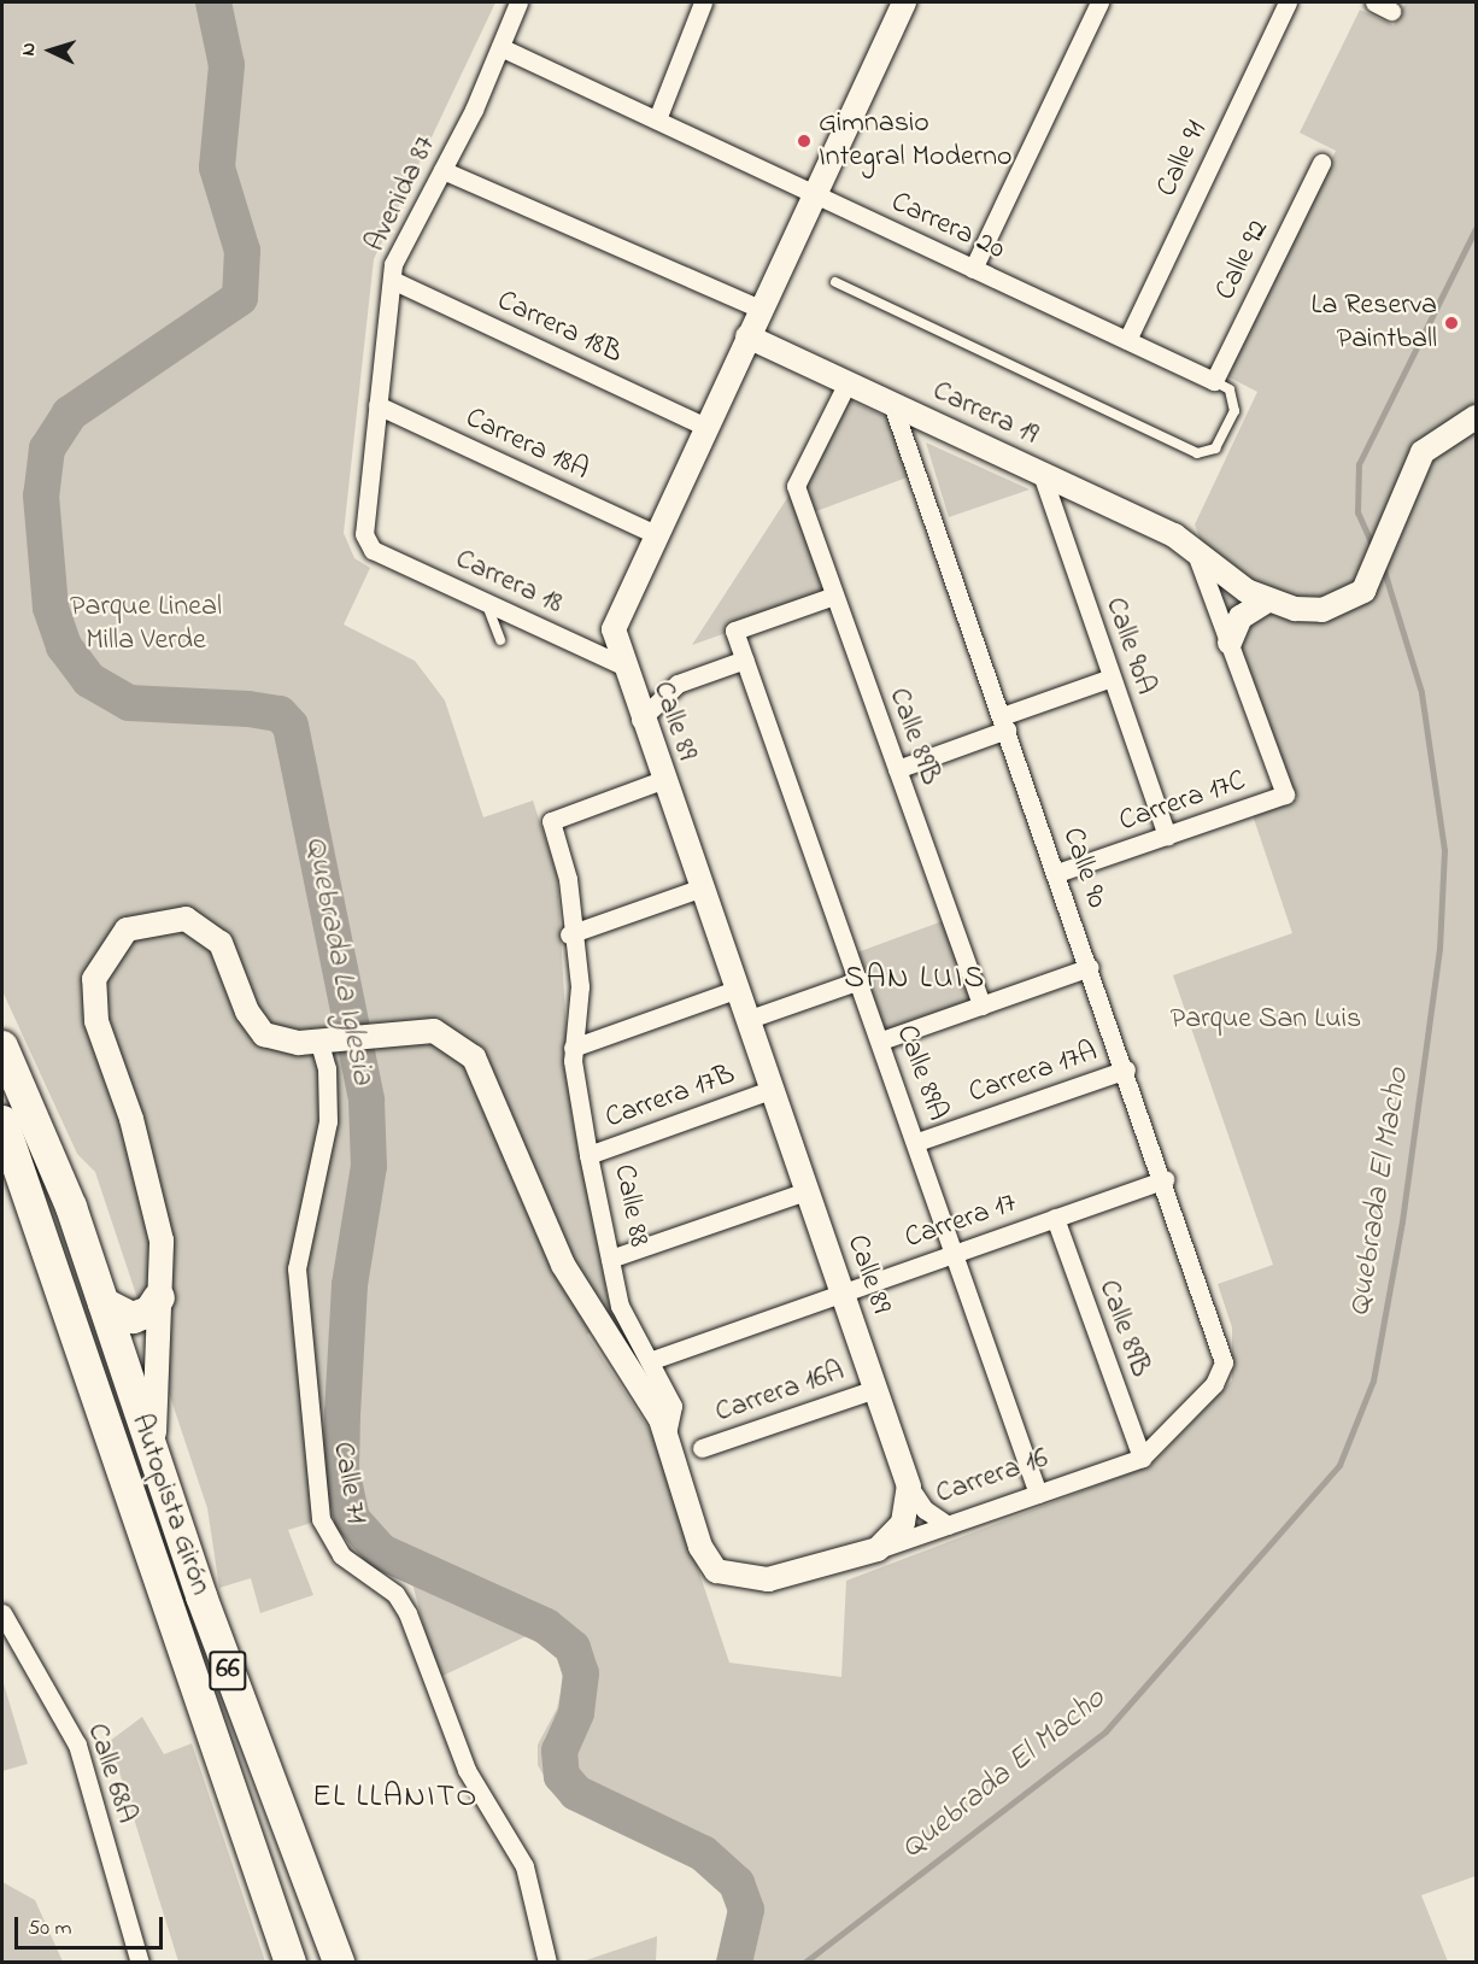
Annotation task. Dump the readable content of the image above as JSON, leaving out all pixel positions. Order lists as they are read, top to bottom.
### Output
{
  "streets": {
    "highway": ["Autopista Girón", "66"],
    "street": [
      "Calle 91",
      "Avenida 87",
      "Carrera 20",
      "Calle 92",
      "Carrera 18B",
      "Carrera 19",
      "Carrera 18A",
      "Carrera 18",
      "Calle 90A",
      "Calle 89",
      "Calle 89B",
      "Carrera 17C",
      "Calle 90",
      "Calle 89A",
      "Carrera 17A",
      "Carrera 17B",
      "Calle 88",
      "Carrera 17",
      "Carrera 16A",
      "Carrera 16",
      "Calle 71",
      "Calle 68A"
    ]
  },
  "crossings": [
    ["Calle 91", "Carrera 20"],
    ["Avenida 87", "Carrera 20"],
    ["Avenida 87", "Carrera 18B"],
    ["Avenida 87", "Carrera 18A"],
    ["Avenida 87", "Carrera 18"],
    ["Carrera 20", "Calle 92"],
    ["Carrera 20", "Calle 89"],
    ["Carrera 18B", "Calle 89"],
    ["Carrera 19", "Calle 90A"],
    ["Carrera 19", "Calle 89"],
    ["Carrera 19", "Calle 89B"],
    ["Carrera 19", "Calle 90"],
    ["Carrera 18A", "Calle 89"],
    ["Carrera 18", "Calle 89"],
    ["Calle 90A", "Carrera 17C"],
    ["Calle 89", "Carrera 17B"],
    ["Calle 89", "Calle 88"],
    ["Calle 89", "Carrera 17"],
    ["Calle 89", "Carrera 16A"],
    ["Calle 89", "Carrera 16"],
    ["Calle 89B", "Calle 89A"],
    ["Calle 89B", "Carrera 17"],
    ["Calle 89B", "Carrera 16"],
    ["Carrera 17C", "Calle 90"],
    ["Calle 90", "Carrera 17A"],
    ["Calle 90", "Carrera 17"],
    ["Calle 90", "Carrera 16"],
    ["Calle 89A", "Carrera 17A"],
    ["Calle 89A", "Carrera 17"],
    ["Calle 89A", "Carrera 16"],
    ["Carrera 17B", "Calle 88"],
    ["Calle 88", "Carrera 17"],
    ["Calle 88", "Carrera 16"]
  ],
  "districts": ["SAN LUIS", "EL LLANITO"],
  "water": ["Quebrada La Iglesia", "Quebrada El Macho"],
  "parks": ["Parque Lineal Milla Verde", "Parque San Luis"],
  "places": ["Gimnasio Integral Moderno", "La Reserva Paintball"],
  "scale_bar": "50 m",
  "north": "left"
}
